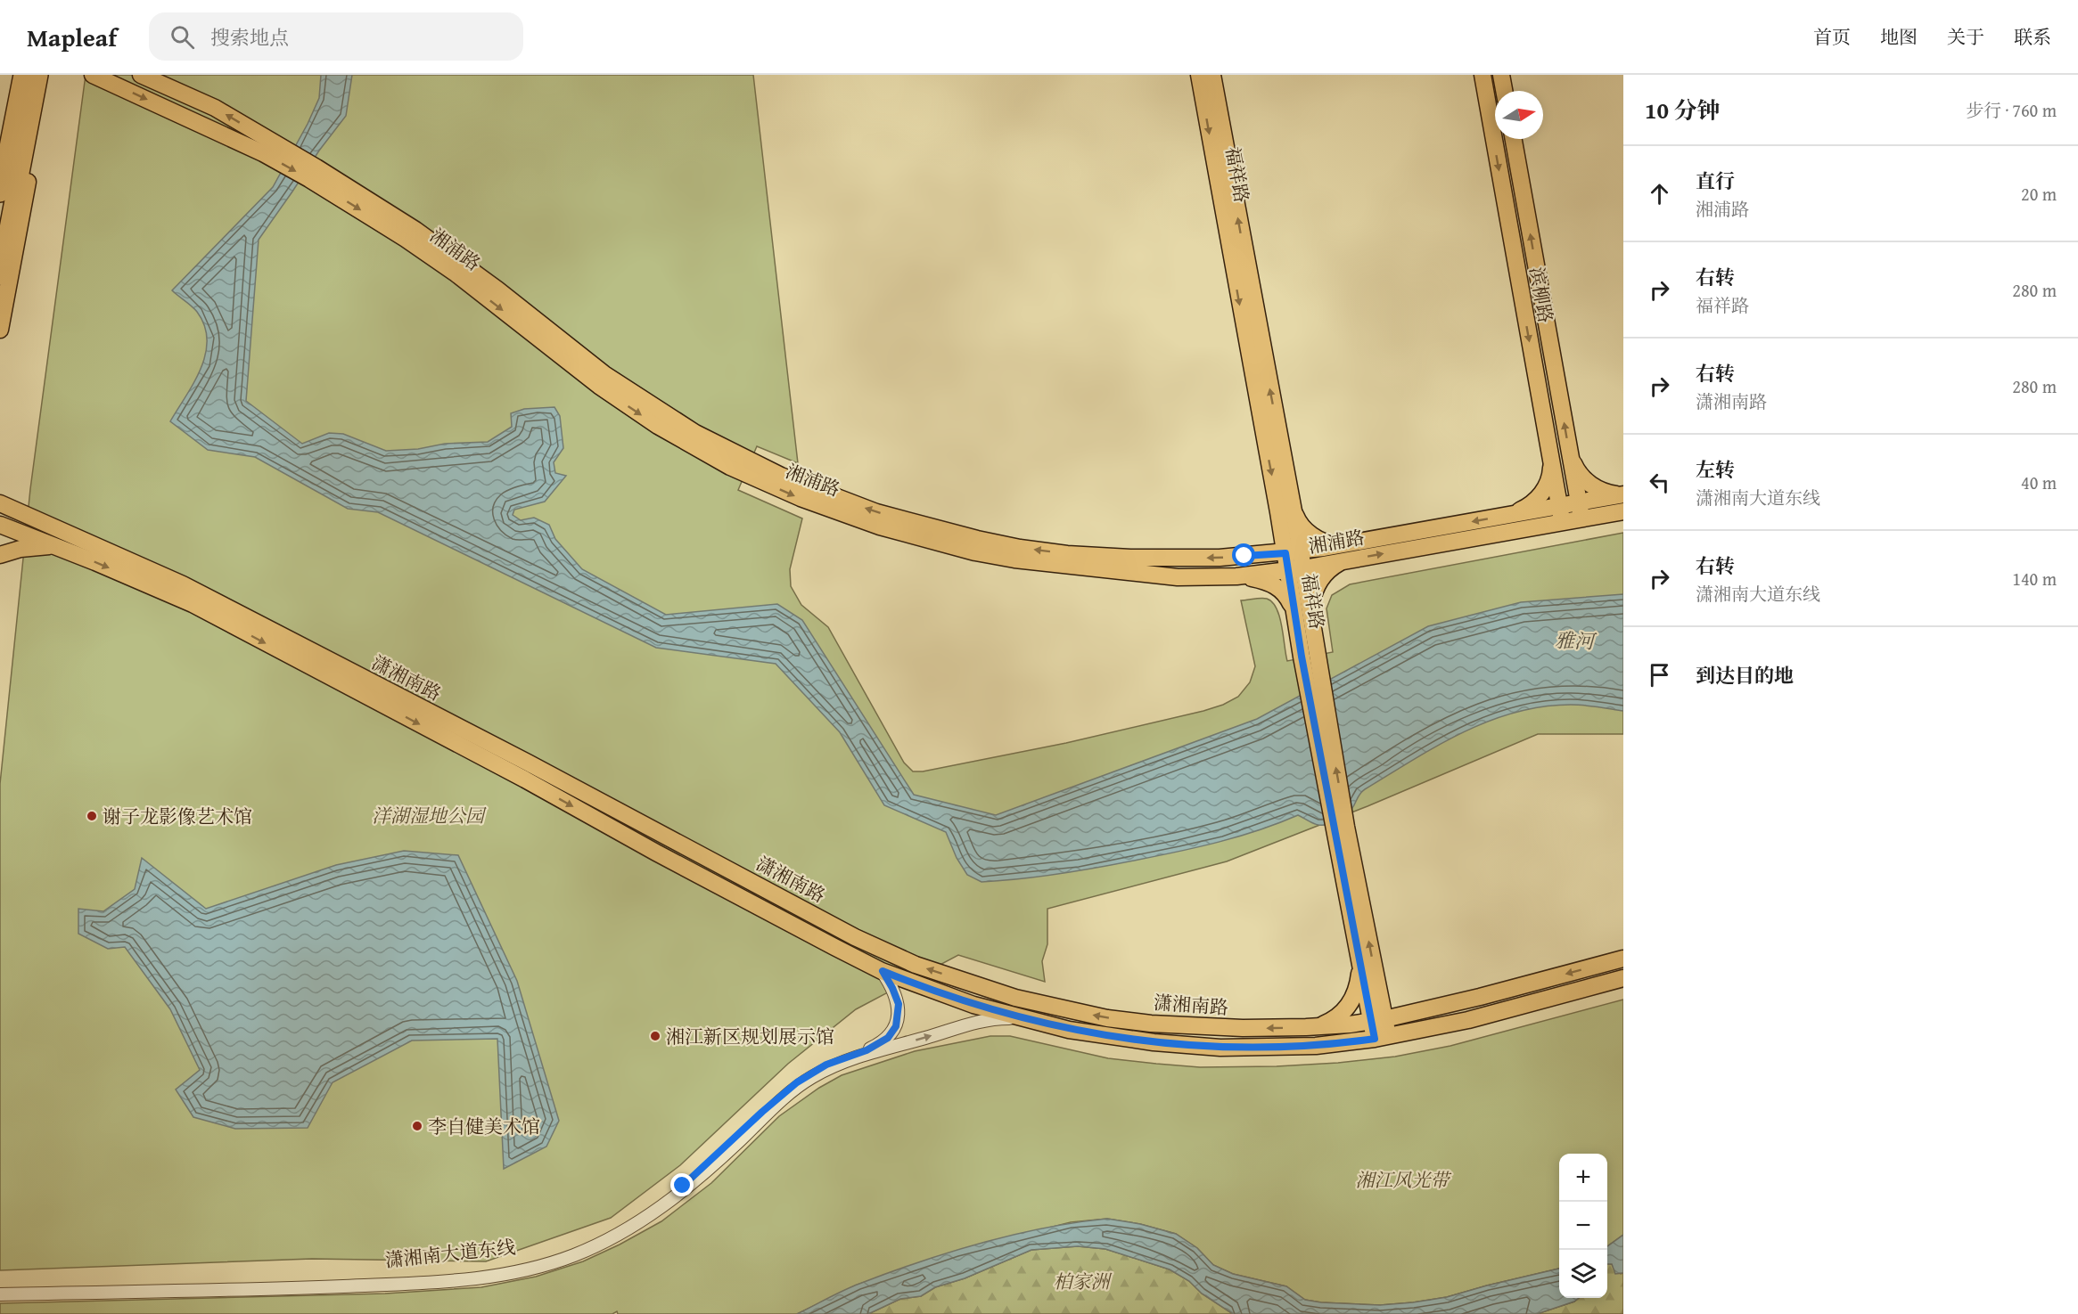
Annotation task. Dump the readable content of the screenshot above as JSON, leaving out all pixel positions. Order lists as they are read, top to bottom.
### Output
{
  "streets": {
    "main road": [
      "福祥路",
      "湘浦路",
      "滨柳路",
      "潇湘南路"
    ],
    "street": ["潇湘南大道东线"]
  },
  "crossings": [
    ["福祥路", "湘浦路"],
    ["福祥路", "潇湘南路"],
    ["湘浦路", "滨柳路"],
    ["潇湘南路", "潇湘南大道东线"]
  ],
  "water": ["雅河"],
  "parks": ["洋湖湿地公园", "湘江风光带", "柏家洲"],
  "places": ["谢子龙影像艺术馆", "湘江新区规划展示馆", "李自健美术馆"],
  "north": "right",
  "page": {
    "header": "Mapleaf",
    "search": "搜索地点",
    "nav": [
      "首页",
      "地图",
      "关于",
      "联系"
    ],
    "heading": ["10 分钟", "步行 · 760 m"],
    "list": [
      ["直行", "湘浦路", "20 m"],
      ["右转", "福祥路", "280 m"],
      ["右转", "潇湘南路", "280 m"],
      ["左转", "潇湘南大道东线", "40 m"],
      ["右转", "潇湘南大道东线", "140 m"],
      "到达目的地"
    ],
    "map_buttons": ["+", "−"]
  }
}
